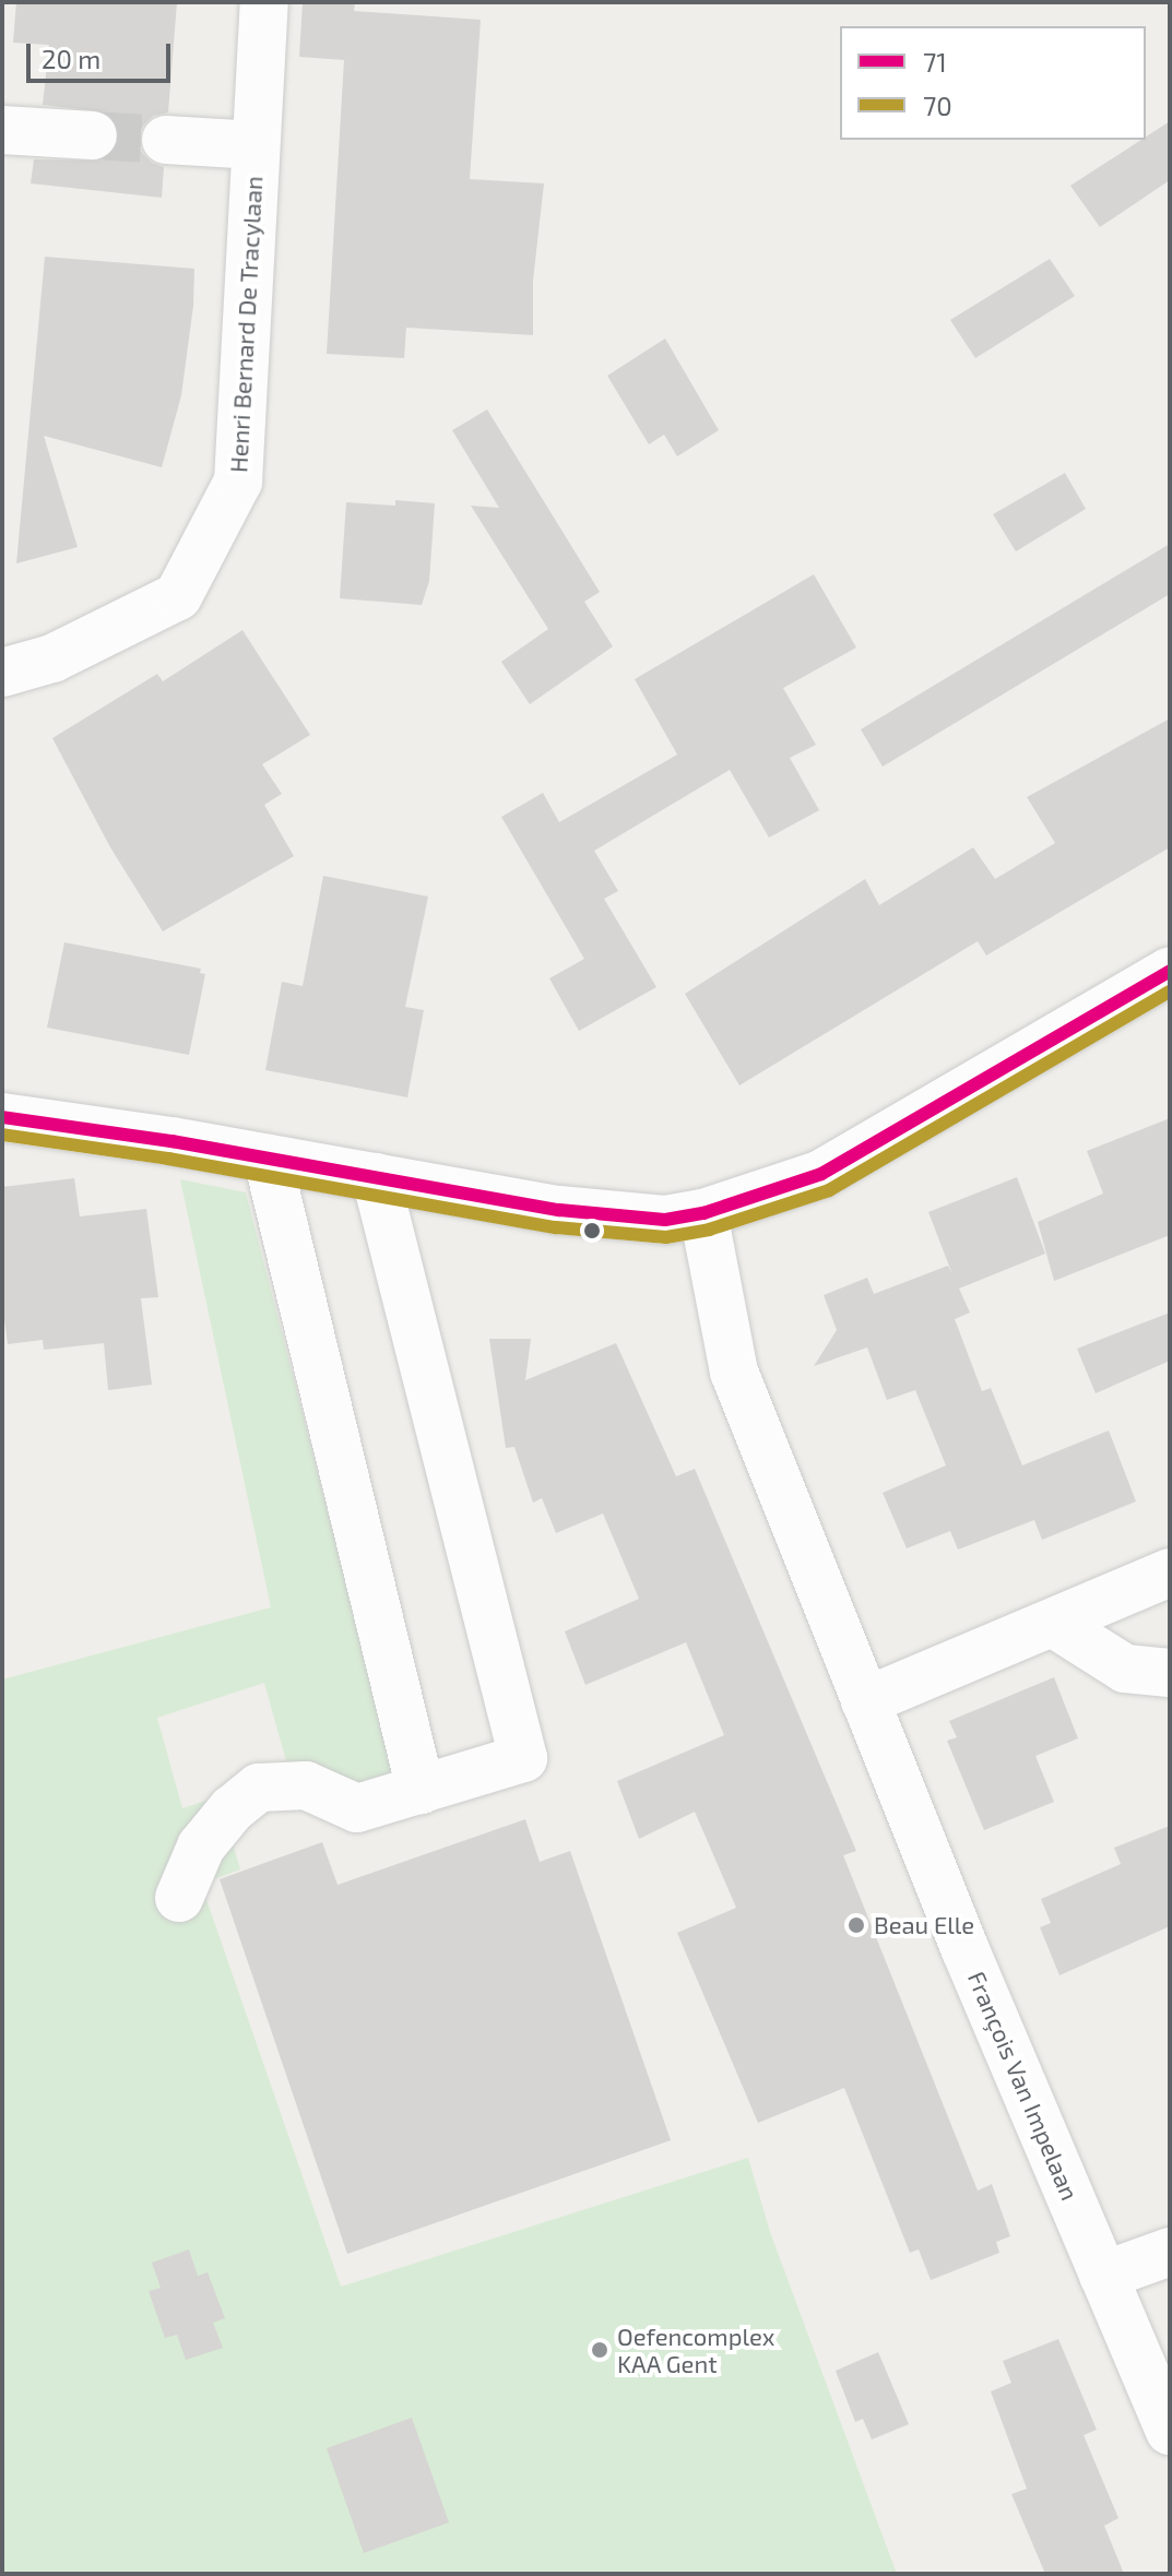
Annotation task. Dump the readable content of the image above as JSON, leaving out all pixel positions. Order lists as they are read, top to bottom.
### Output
{
  "streets": {
    "street": ["Henri Bernard De Tracylaan", "François Van Impelaan"]
  },
  "places": ["Beau Elle", "Oefencomplex KAA Gent"],
  "lines": ["transit line 71", "transit line 70"],
  "legend": ["71", "70"],
  "scale_bar": "20 m"
}
